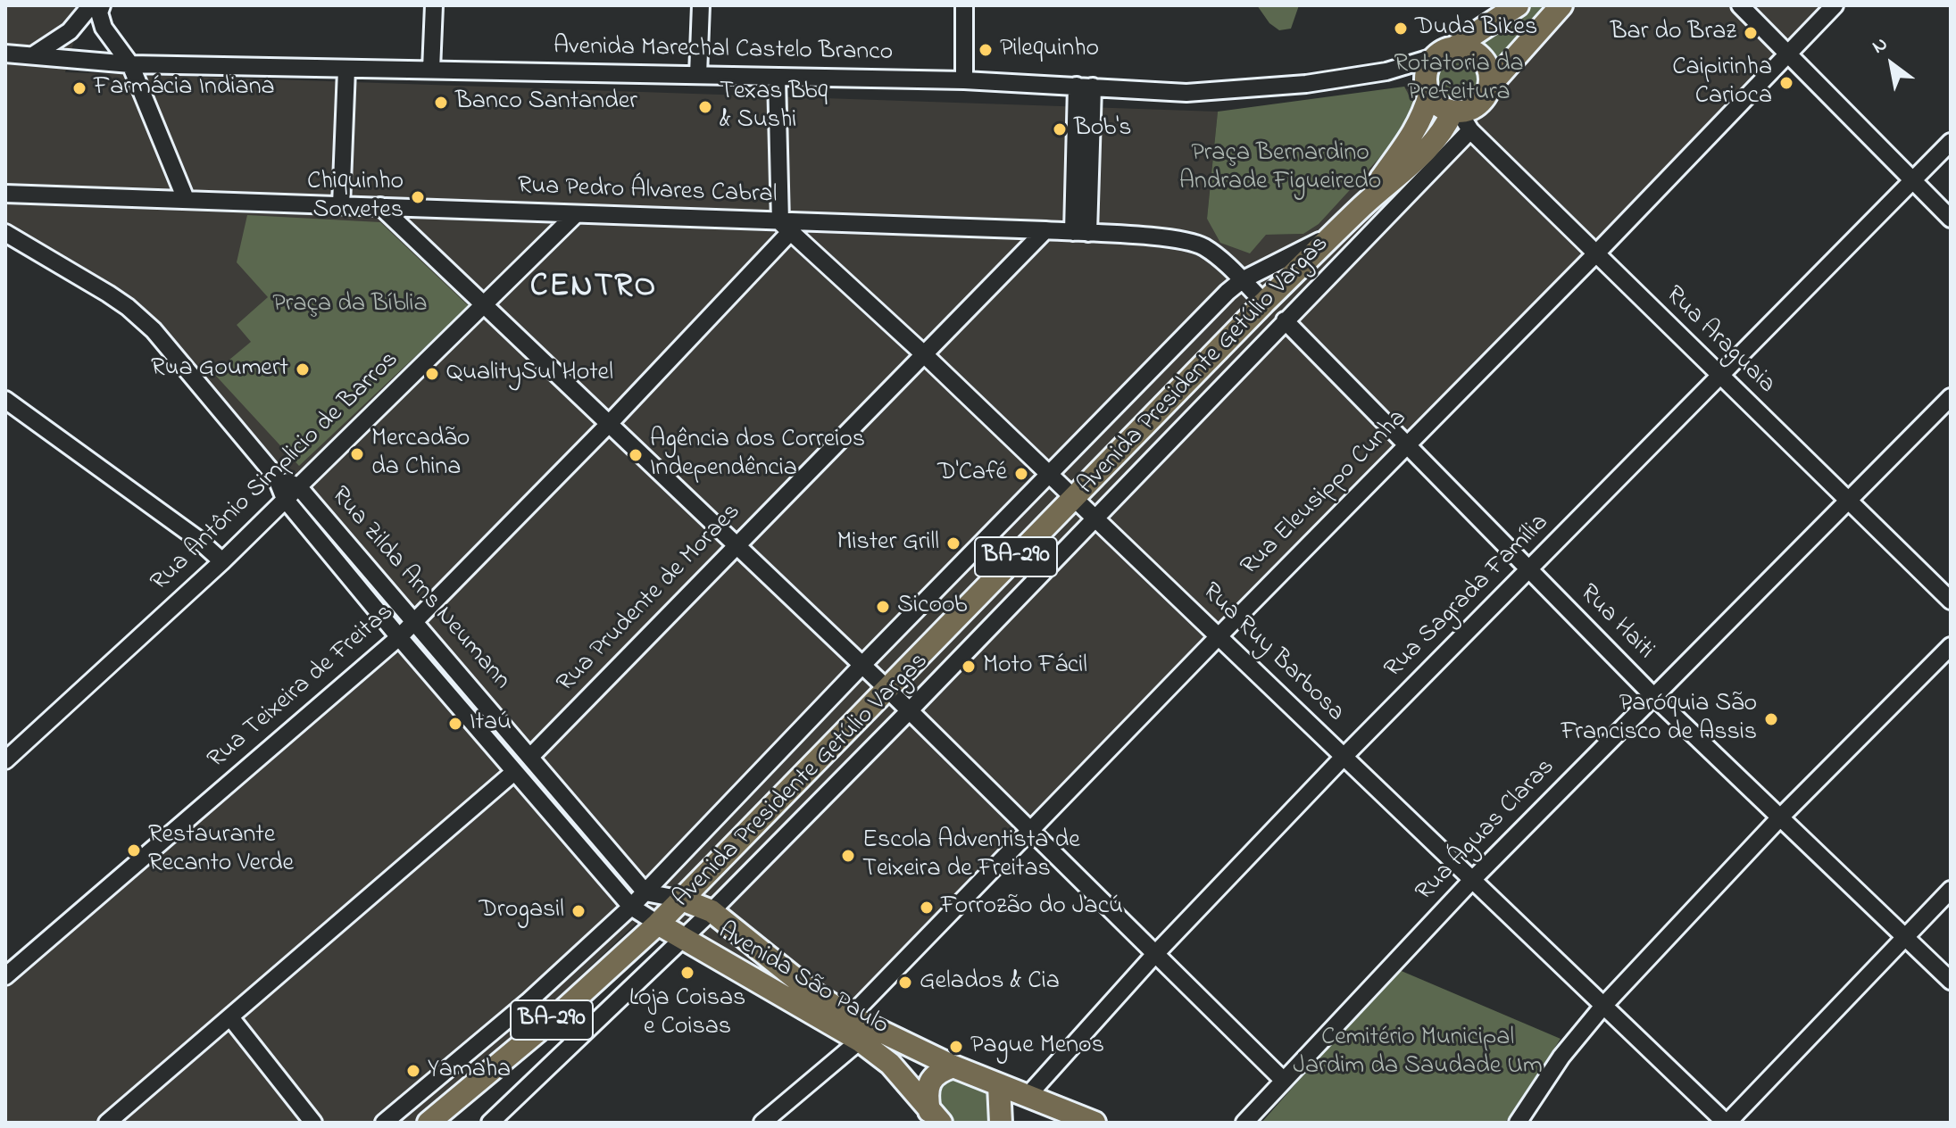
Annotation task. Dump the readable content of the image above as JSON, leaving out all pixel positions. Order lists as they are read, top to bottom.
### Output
{
  "streets": {
    "main road": ["Avenida Presidente Getúlio Vargas", "BA-290", "Avenida São Paulo"],
    "street": [
      "Avenida Marechal Castelo Branco",
      "Rua Pedro Álvares Cabral",
      "Rua Araguaia",
      "Rua Antônio Simplicio de Barros",
      "Rua Eleusippo Cunha",
      "Rua Zilda Arns Neumann",
      "Rua Sagrada Família",
      "Rua Prudente de Moraes",
      "Rua Haiti",
      "Rua Ruy Barbosa",
      "Rua Teixeira de Freitas",
      "Rua Águas Claras"
    ]
  },
  "crossings": [
    ["Avenida Marechal Castelo Branco", "Rua Araguaia"],
    ["Avenida Marechal Castelo Branco", "Avenida Presidente Getúlio Vargas"],
    ["Rua Pedro Álvares Cabral", "Avenida Presidente Getúlio Vargas"],
    ["Rua Pedro Álvares Cabral", "Rua Antônio Simplicio de Barros"],
    ["Rua Pedro Álvares Cabral", "Rua Prudente de Moraes"],
    ["Rua Pedro Álvares Cabral", "Rua Ruy Barbosa"],
    ["Rua Pedro Álvares Cabral", "Rua Teixeira de Freitas"],
    ["Rua Araguaia", "Avenida Presidente Getúlio Vargas"],
    ["Rua Araguaia", "Rua Eleusippo Cunha"],
    ["Rua Araguaia", "Rua Sagrada Família"],
    ["Rua Araguaia", "Rua Águas Claras"],
    ["Avenida Presidente Getúlio Vargas", "Rua Zilda Arns Neumann"],
    ["Avenida Presidente Getúlio Vargas", "Rua Haiti"],
    ["Avenida Presidente Getúlio Vargas", "Rua Ruy Barbosa"],
    ["Avenida Presidente Getúlio Vargas", "Avenida São Paulo"],
    ["Rua Antônio Simplicio de Barros", "Rua Zilda Arns Neumann"],
    ["Rua Eleusippo Cunha", "Rua Haiti"],
    ["Rua Eleusippo Cunha", "Rua Ruy Barbosa"],
    ["Rua Eleusippo Cunha", "Avenida São Paulo"],
    ["Rua Zilda Arns Neumann", "Rua Prudente de Moraes"],
    ["Rua Zilda Arns Neumann", "Rua Teixeira de Freitas"],
    ["Rua Zilda Arns Neumann", "Avenida São Paulo"],
    ["Rua Sagrada Família", "Rua Haiti"],
    ["Rua Sagrada Família", "Rua Ruy Barbosa"],
    ["Rua Sagrada Família", "Avenida São Paulo"],
    ["Rua Prudente de Moraes", "Rua Ruy Barbosa"],
    ["Rua Haiti", "Rua Águas Claras"],
    ["Rua Ruy Barbosa", "Rua Teixeira de Freitas"],
    ["Rua Ruy Barbosa", "Rua Águas Claras"]
  ],
  "districts": ["CENTRO"],
  "parks": [
    "Rotatoria da Prefeitura",
    "Praça Bernardino Andrade Figueiredo",
    "Praça da Bíblia",
    "Cemitério Municipal Jardim da Saudade Um"
  ],
  "places": [
    "Duda Bikes",
    "Bar do Braz",
    "Pilequinho",
    "Caipirinha Carioca",
    "Farmácia Indiana",
    "Banco Santander",
    "Texas Bbq & Sushi",
    "Bob's",
    "Chiquinho Sorvetes",
    "Rua Goumert",
    "QualitySul Hotel",
    "Mercadão da China",
    "Agência dos Correios Independência",
    "D'Café",
    "Mister Grill",
    "Sicoob",
    "Moto Fácil",
    "Paróquia São Francisco de Assis",
    "Itaú",
    "Restaurante Recanto Verde",
    "Escola Adventista de Teixeira de Freitas",
    "Forrozão do Jacú",
    "Drogasil",
    "Loja Coisas e Coisas",
    "Gelados & Cia",
    "Pague Menos",
    "Yamaha"
  ],
  "north": "top left"
}
